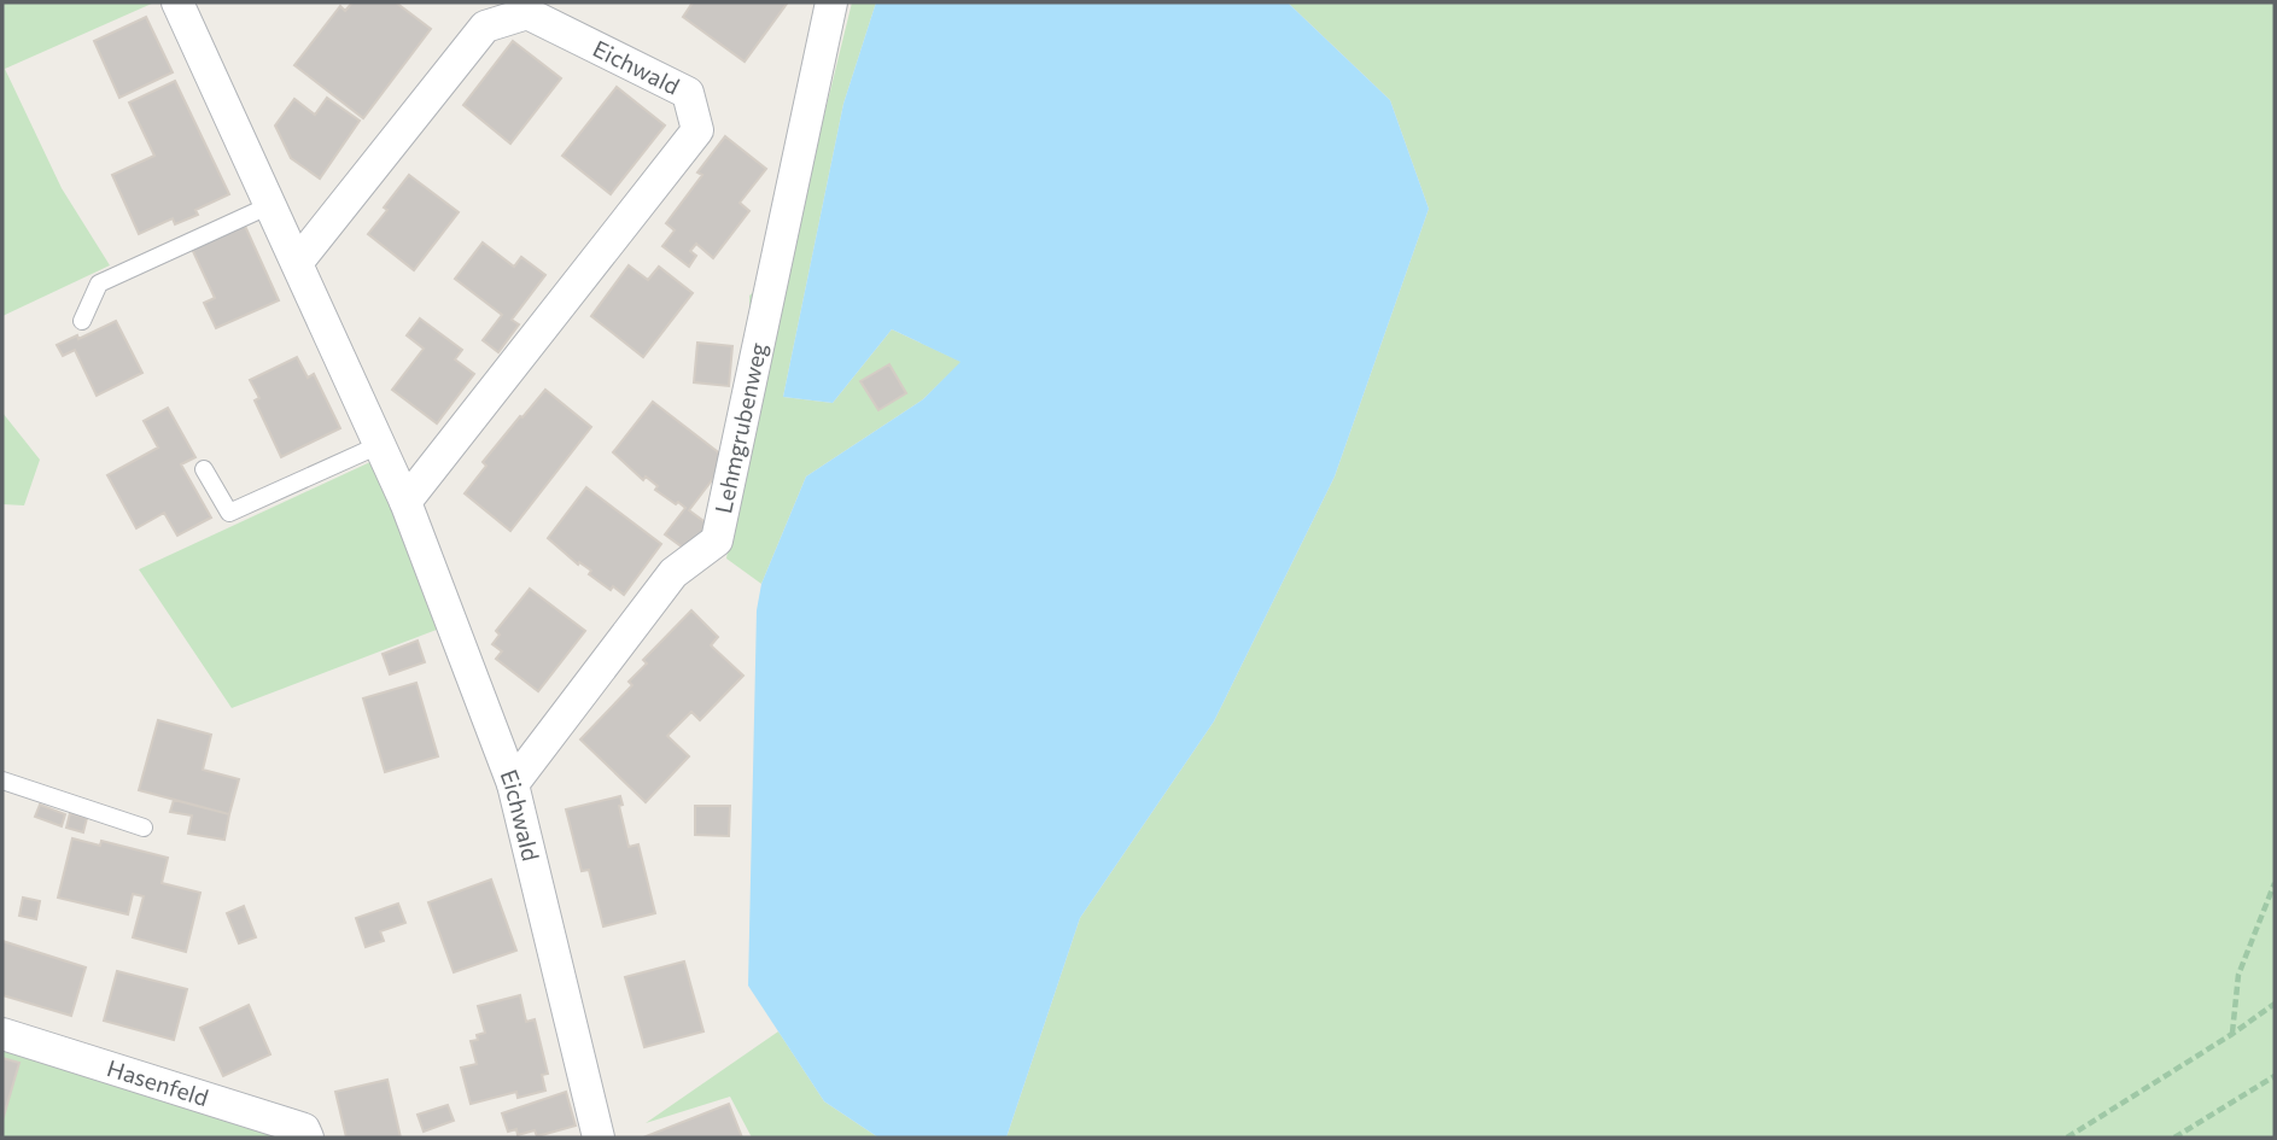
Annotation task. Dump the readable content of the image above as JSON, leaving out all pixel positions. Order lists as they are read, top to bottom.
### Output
{
  "streets": {
    "street": ["Eichwald", "Lehmgrubenweg", "Hasenfeld"]
  },
  "crossings": [
    ["Eichwald", "Lehmgrubenweg"]
  ]
}
